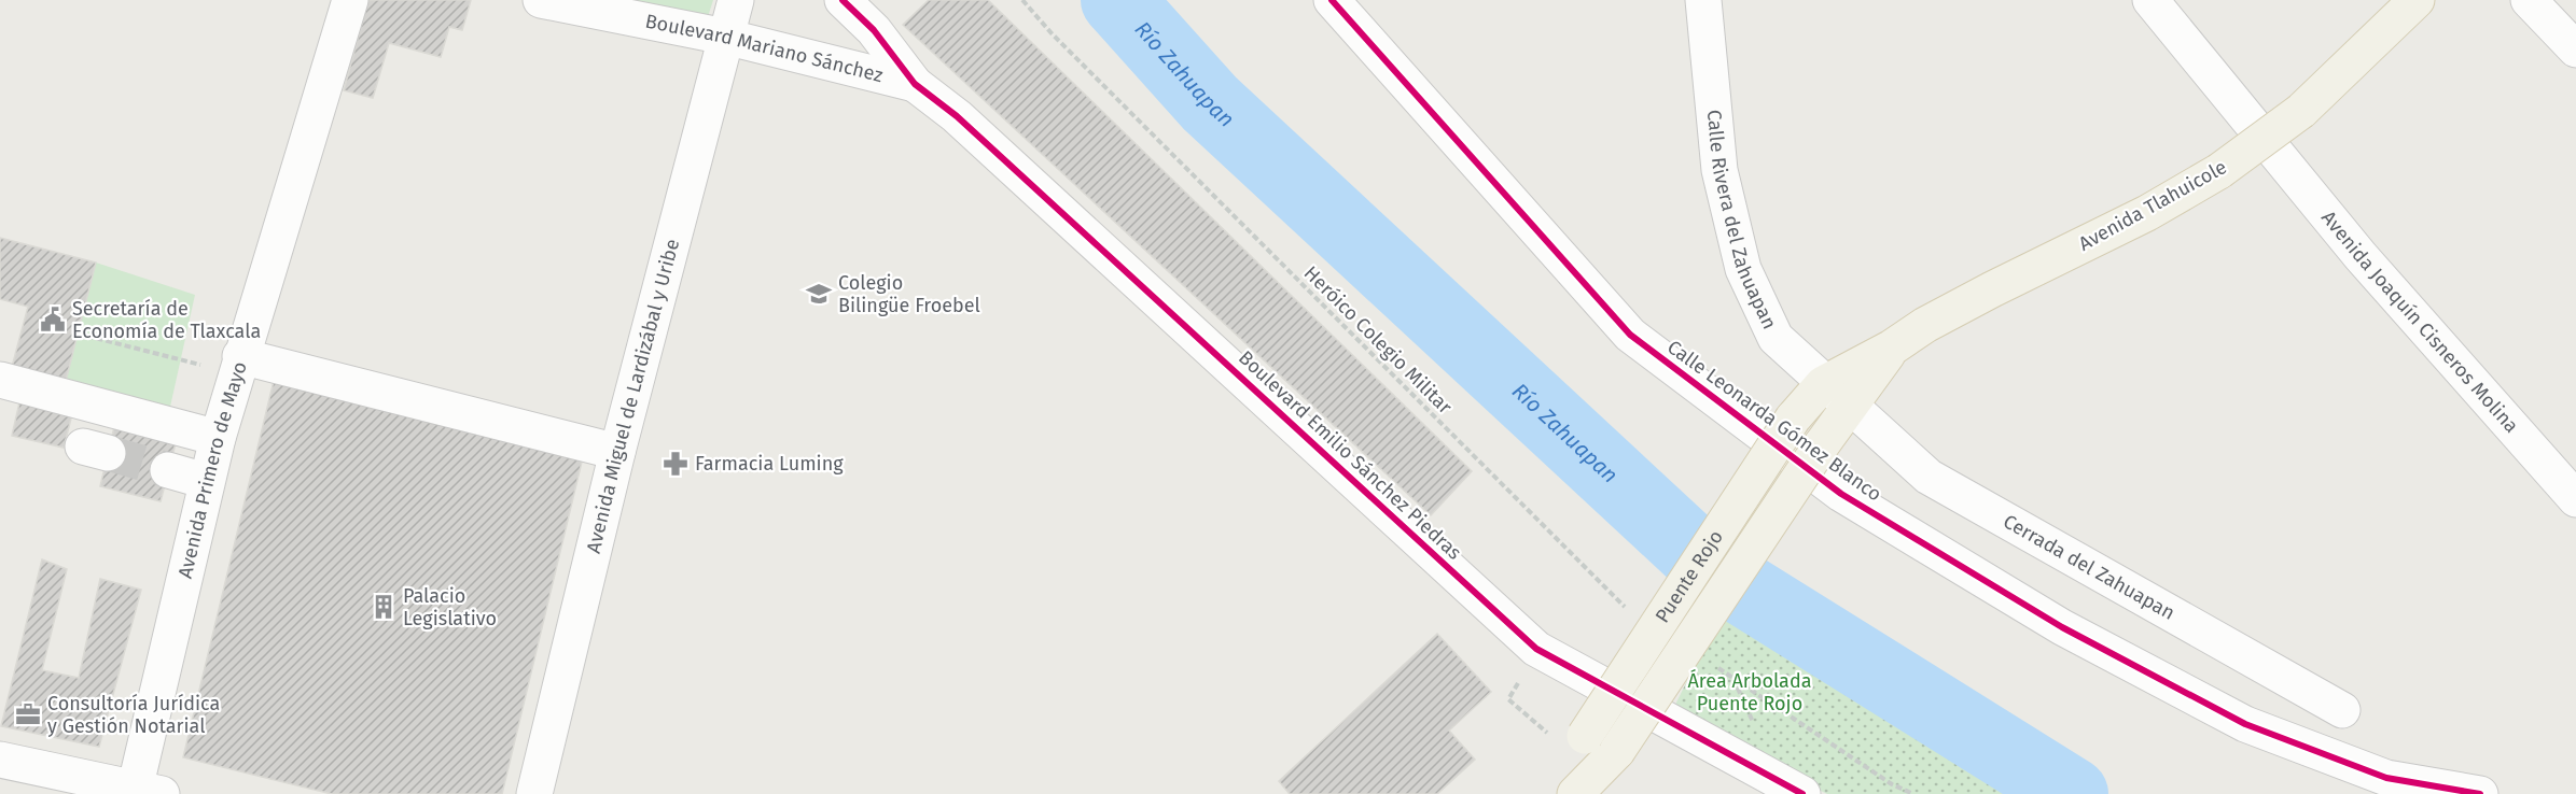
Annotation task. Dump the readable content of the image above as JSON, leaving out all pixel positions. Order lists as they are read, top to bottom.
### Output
{
  "streets": {
    "main road": ["Avenida Tlahuicole", "Puente Rojo"],
    "street": [
      "Boulevard Mariano Sánchez",
      "Calle Rivera del Zahuapan",
      "Avenida Joaquín Cisneros Molina",
      "Avenida Miguel de Lardizábal y Uribe",
      "Calle Leonarda Gómez Blanco",
      "Boulevard Emilio Sánchez Piedras",
      "Avenida Primero de Mayo",
      "Cerrada del Zahuapan"
    ],
    "path": ["Heróico Colegio Militar"]
  },
  "crossings": [
    ["Boulevard Mariano Sánchez", "Avenida Miguel de Lardizábal y Uribe"],
    ["Boulevard Mariano Sánchez", "Boulevard Emilio Sánchez Piedras"],
    ["Avenida Tlahuicole", "Calle Rivera del Zahuapan"],
    ["Avenida Tlahuicole", "Cerrada del Zahuapan"],
    ["Avenida Tlahuicole", "Puente Rojo"],
    ["Calle Rivera del Zahuapan", "Cerrada del Zahuapan"]
  ],
  "water": ["Río Zahuapan"],
  "parks": ["Área Arbolada Puente Rojo"],
  "places": {
    "school or university": ["Colegio Bilingüe Froebel"],
    "public building": ["Secretaría de Economía de Tlaxcala"],
    "pharmacy": ["Farmacia Luming"],
    "building": ["Palacio Legislativo"],
    "office": ["Consultoría Jurídica y Gestión Notarial"]
  }
}
